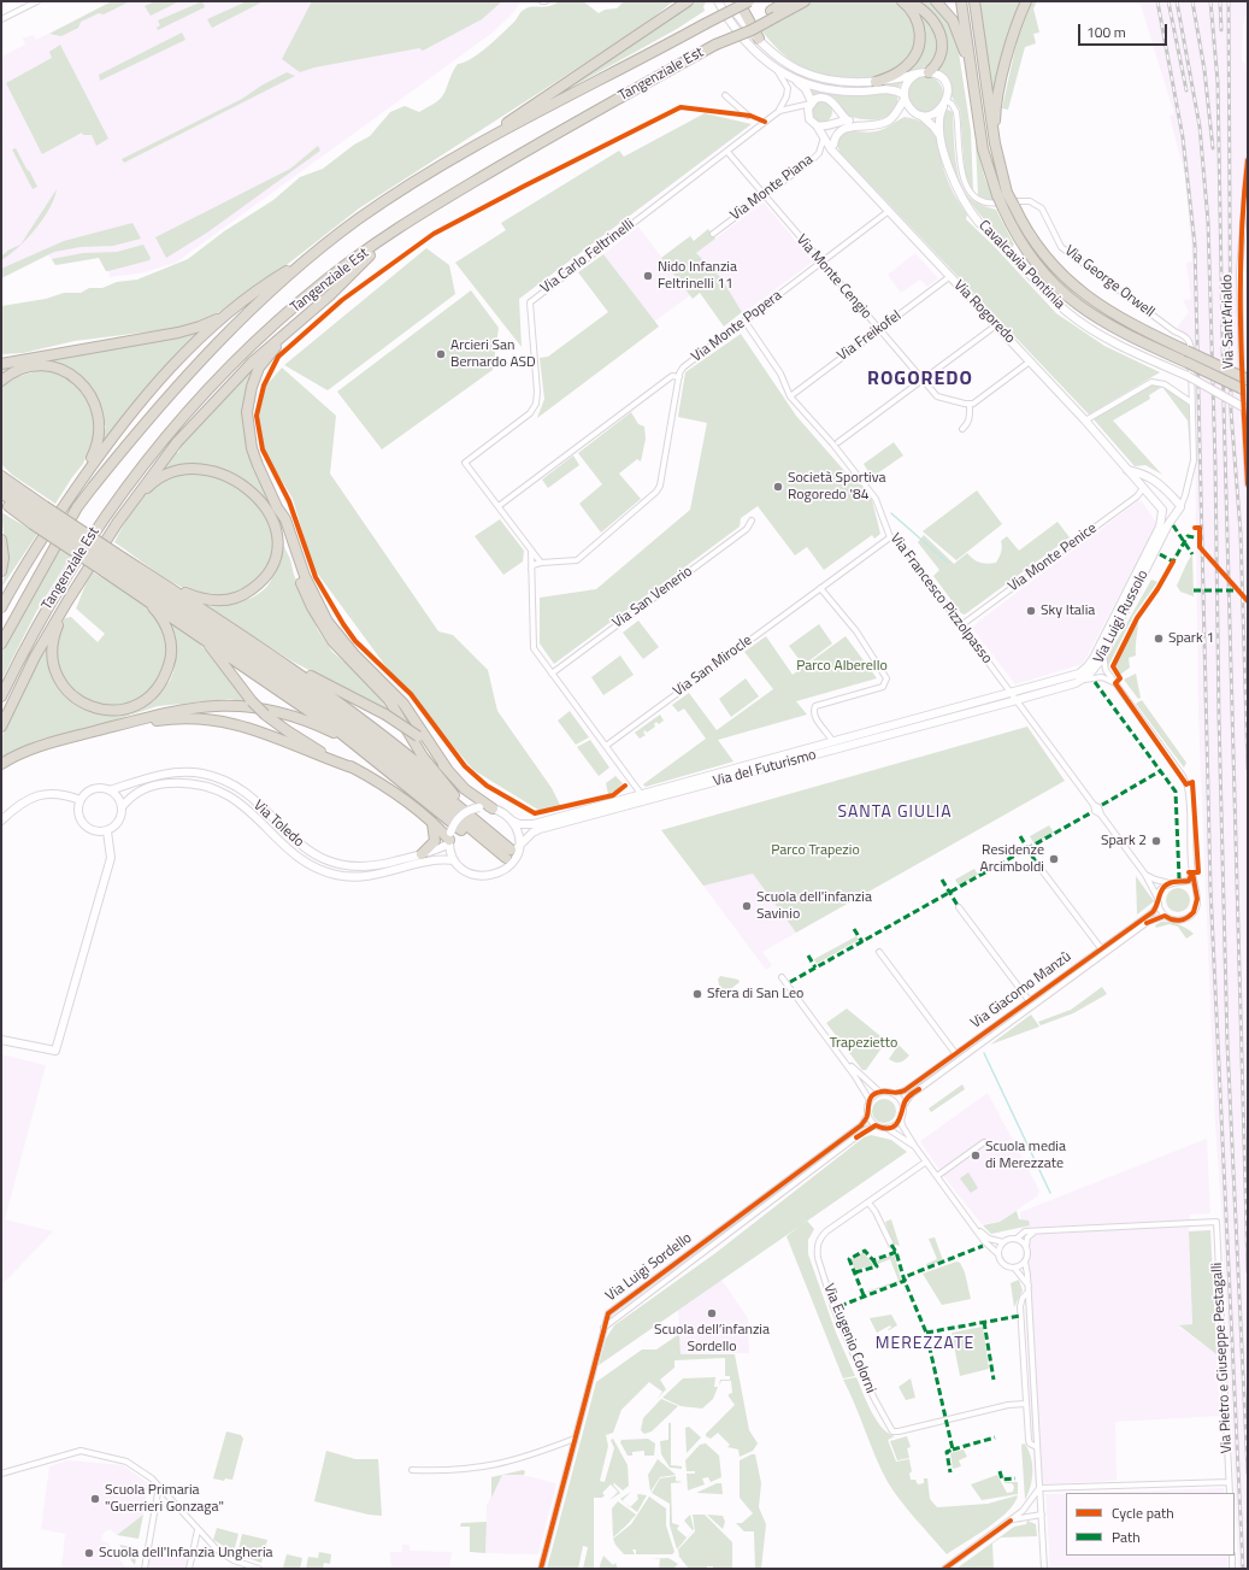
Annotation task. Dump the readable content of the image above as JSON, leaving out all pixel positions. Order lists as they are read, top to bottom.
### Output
{
  "streets": {
    "highway": ["Tangenziale Est"],
    "street": [
      "Via Monte Piana",
      "Via Carlo Feltrinelli",
      "Cavalcavia Pontinia",
      "Via Monte Cengio",
      "Via George Orwell",
      "Via Rogoredo",
      "Via Sant'Arialdo",
      "Via Monte Popera",
      "Via Freikofel",
      "Via Monte Penice",
      "Via San Venerio",
      "Via Francesco Pizzolpasso",
      "Via Luigi Russolo",
      "Via San Mirocle",
      "Via del Futurismo",
      "Via Toledo",
      "Via Giacomo Manzù",
      "Via Luigi Sordello",
      "Via Eugenio Colorni",
      "Via Pietro e Giuseppe Pestagalli"
    ]
  },
  "crossings": [
    ["Via Monte Piana", "Via Monte Cengio"],
    ["Via Monte Piana", "Via Rogoredo"],
    ["Via Carlo Feltrinelli", "Via Monte Cengio"],
    ["Via Carlo Feltrinelli", "Via Rogoredo"],
    ["Via Carlo Feltrinelli", "Via Monte Popera"],
    ["Cavalcavia Pontinia", "Via George Orwell"],
    ["Via Monte Cengio", "Via Monte Popera"],
    ["Via Monte Cengio", "Via Freikofel"],
    ["Via George Orwell", "Via Rogoredo"],
    ["Via George Orwell", "Via Luigi Russolo"],
    ["Via Rogoredo", "Via Monte Popera"],
    ["Via Rogoredo", "Via Freikofel"],
    ["Via Rogoredo", "Via Monte Penice"],
    ["Via Rogoredo", "Via Luigi Russolo"],
    ["Via Monte Popera", "Via Francesco Pizzolpasso"],
    ["Via Freikofel", "Via Francesco Pizzolpasso"],
    ["Via Monte Penice", "Via Francesco Pizzolpasso"],
    ["Via Francesco Pizzolpasso", "Via Luigi Russolo"],
    ["Via Francesco Pizzolpasso", "Via San Mirocle"],
    ["Via Francesco Pizzolpasso", "Via del Futurismo"],
    ["Via Francesco Pizzolpasso", "Via Giacomo Manzù"],
    ["Via Luigi Russolo", "Via del Futurismo"],
    ["Via del Futurismo", "Via Toledo"],
    ["Via Giacomo Manzù", "Via Luigi Sordello"]
  ],
  "districts": ["ROGOREDO", "SANTA GIULIA", "MEREZZATE"],
  "parks": ["Parco Alberello", "Parco Trapezio", "Trapezietto"],
  "places": [
    "Nido Infanzia Feltrinelli 11",
    "Arcieri San Bernardo ASD",
    "Società Sportiva Rogoredo '84",
    "Sky Italia",
    "Spark 1",
    "Spark 2",
    "Residenze Arcimboldi",
    "Scuola dell'infanzia Savinio",
    "Sfera di San Leo",
    "Scuola media di Merezzate",
    "Scuola dell’infanzia Sordello",
    "Scuola Primaria \"Guerrieri Gonzaga\"",
    "Scuola dell'Infanzia Ungheria"
  ],
  "legend": ["Cycle path", "Path"],
  "scale_bar": "100 m"
}
